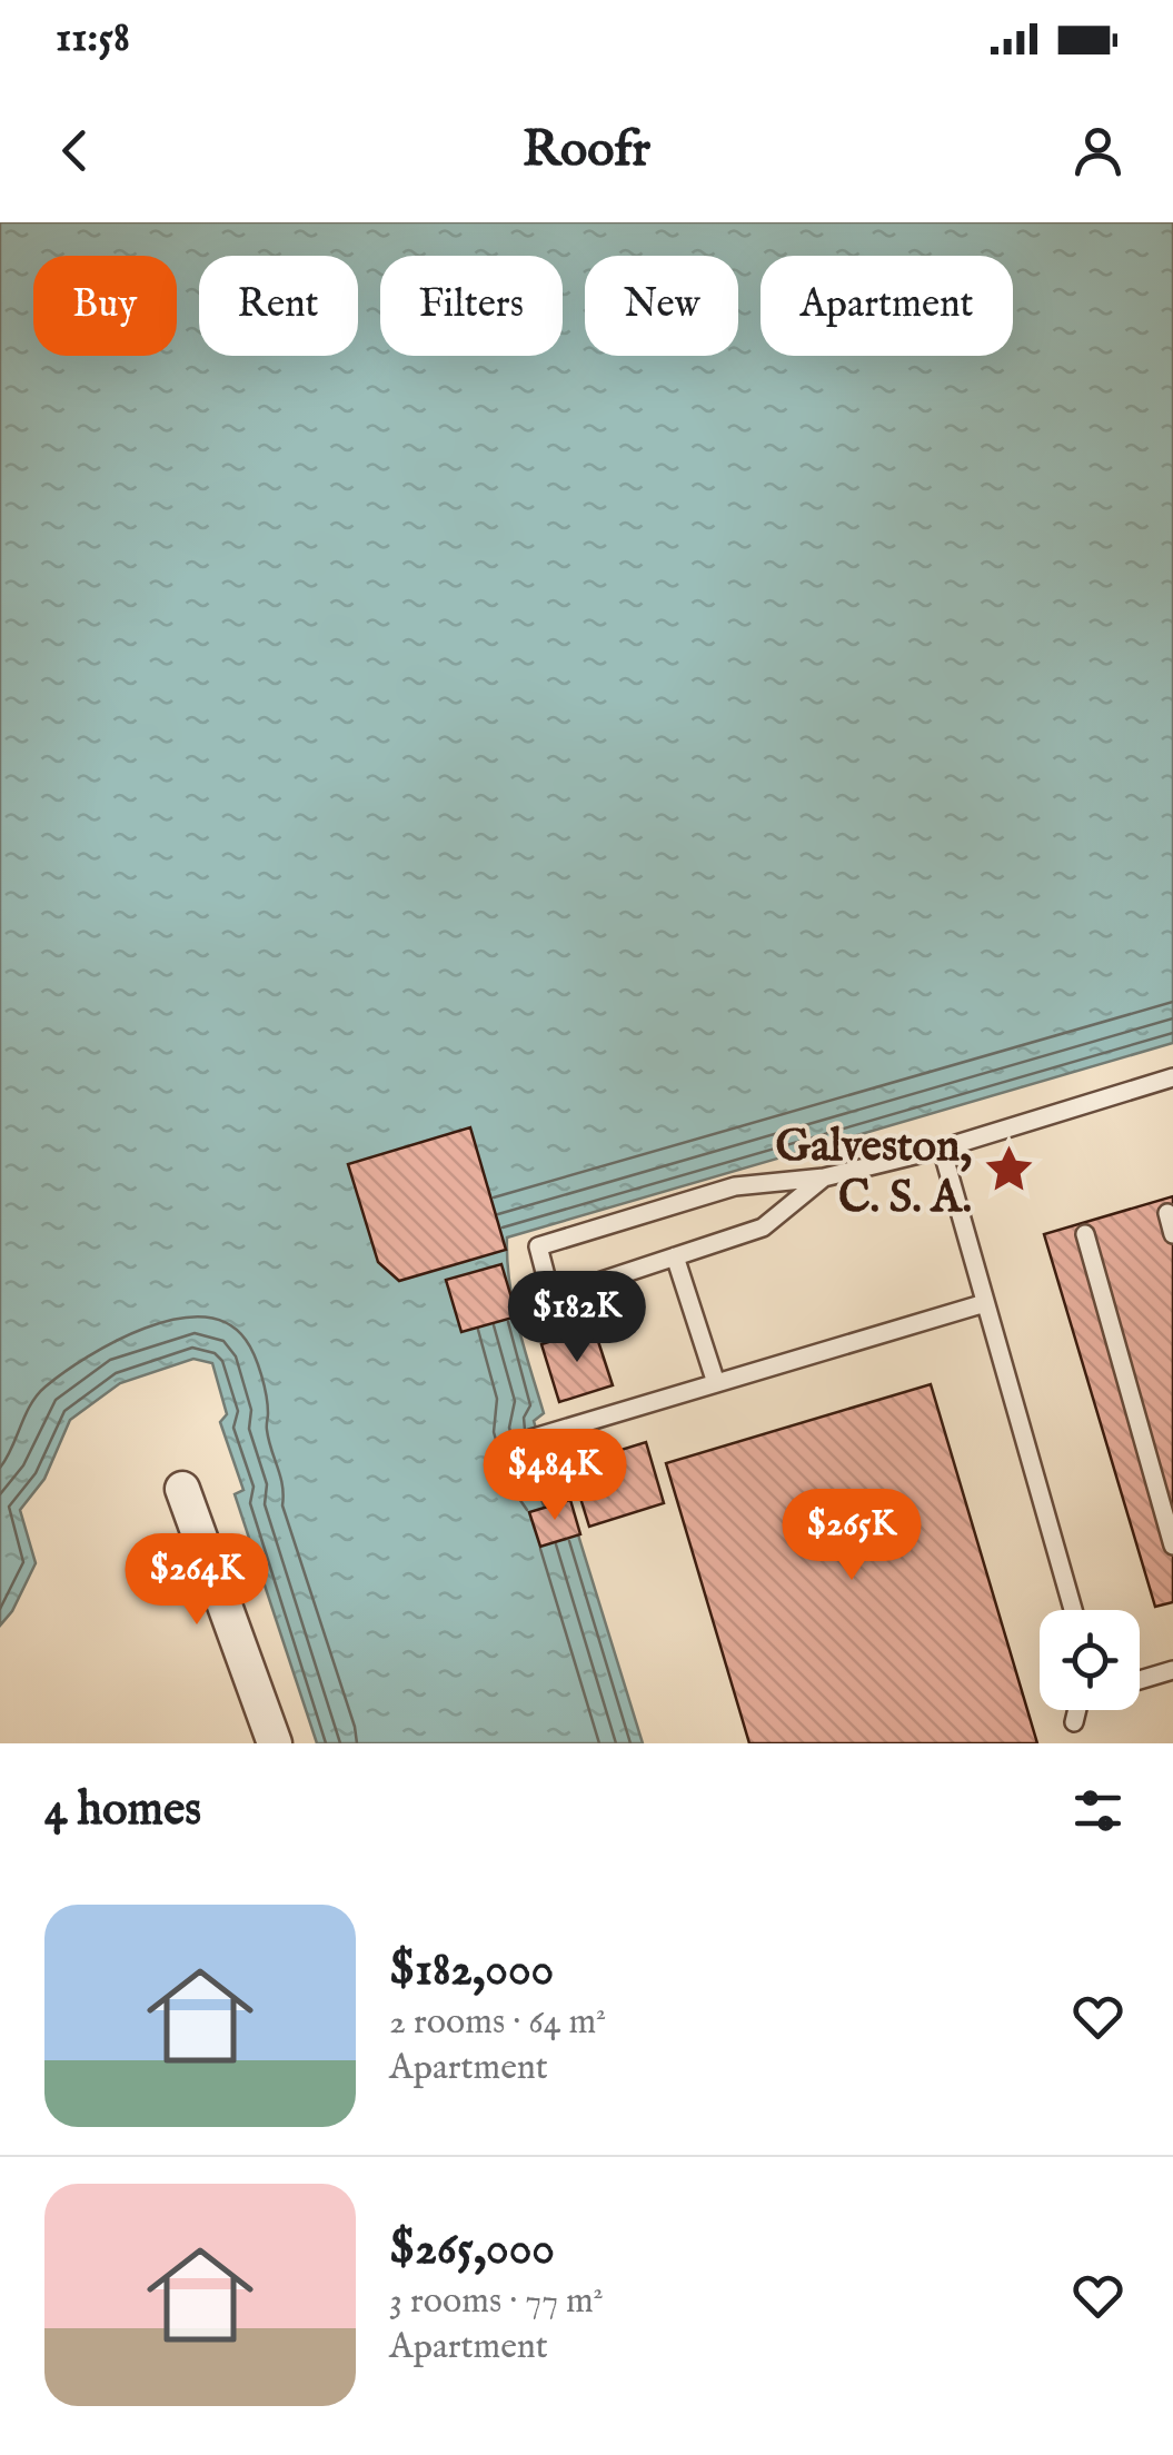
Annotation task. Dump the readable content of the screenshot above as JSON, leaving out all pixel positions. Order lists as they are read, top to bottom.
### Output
{
  "places": {
    "place": ["Galveston, C. S. A."]
  },
  "page": {
    "status": "11:58",
    "header": "Roofr",
    "chip": [
      "Buy",
      "Rent",
      "Filters",
      "New",
      "Apartment"
    ],
    "price": [
      "$182K",
      "$484K",
      "$265K",
      "$264K"
    ],
    "heading": "4 homes",
    "list": [
      {
        "name": "$182,000",
        "note": "2 rooms · 64 m² · Apartment"
      },
      {
        "name": "$265,000",
        "note": "3 rooms · 77 m² · Apartment"
      }
    ]
  }
}
